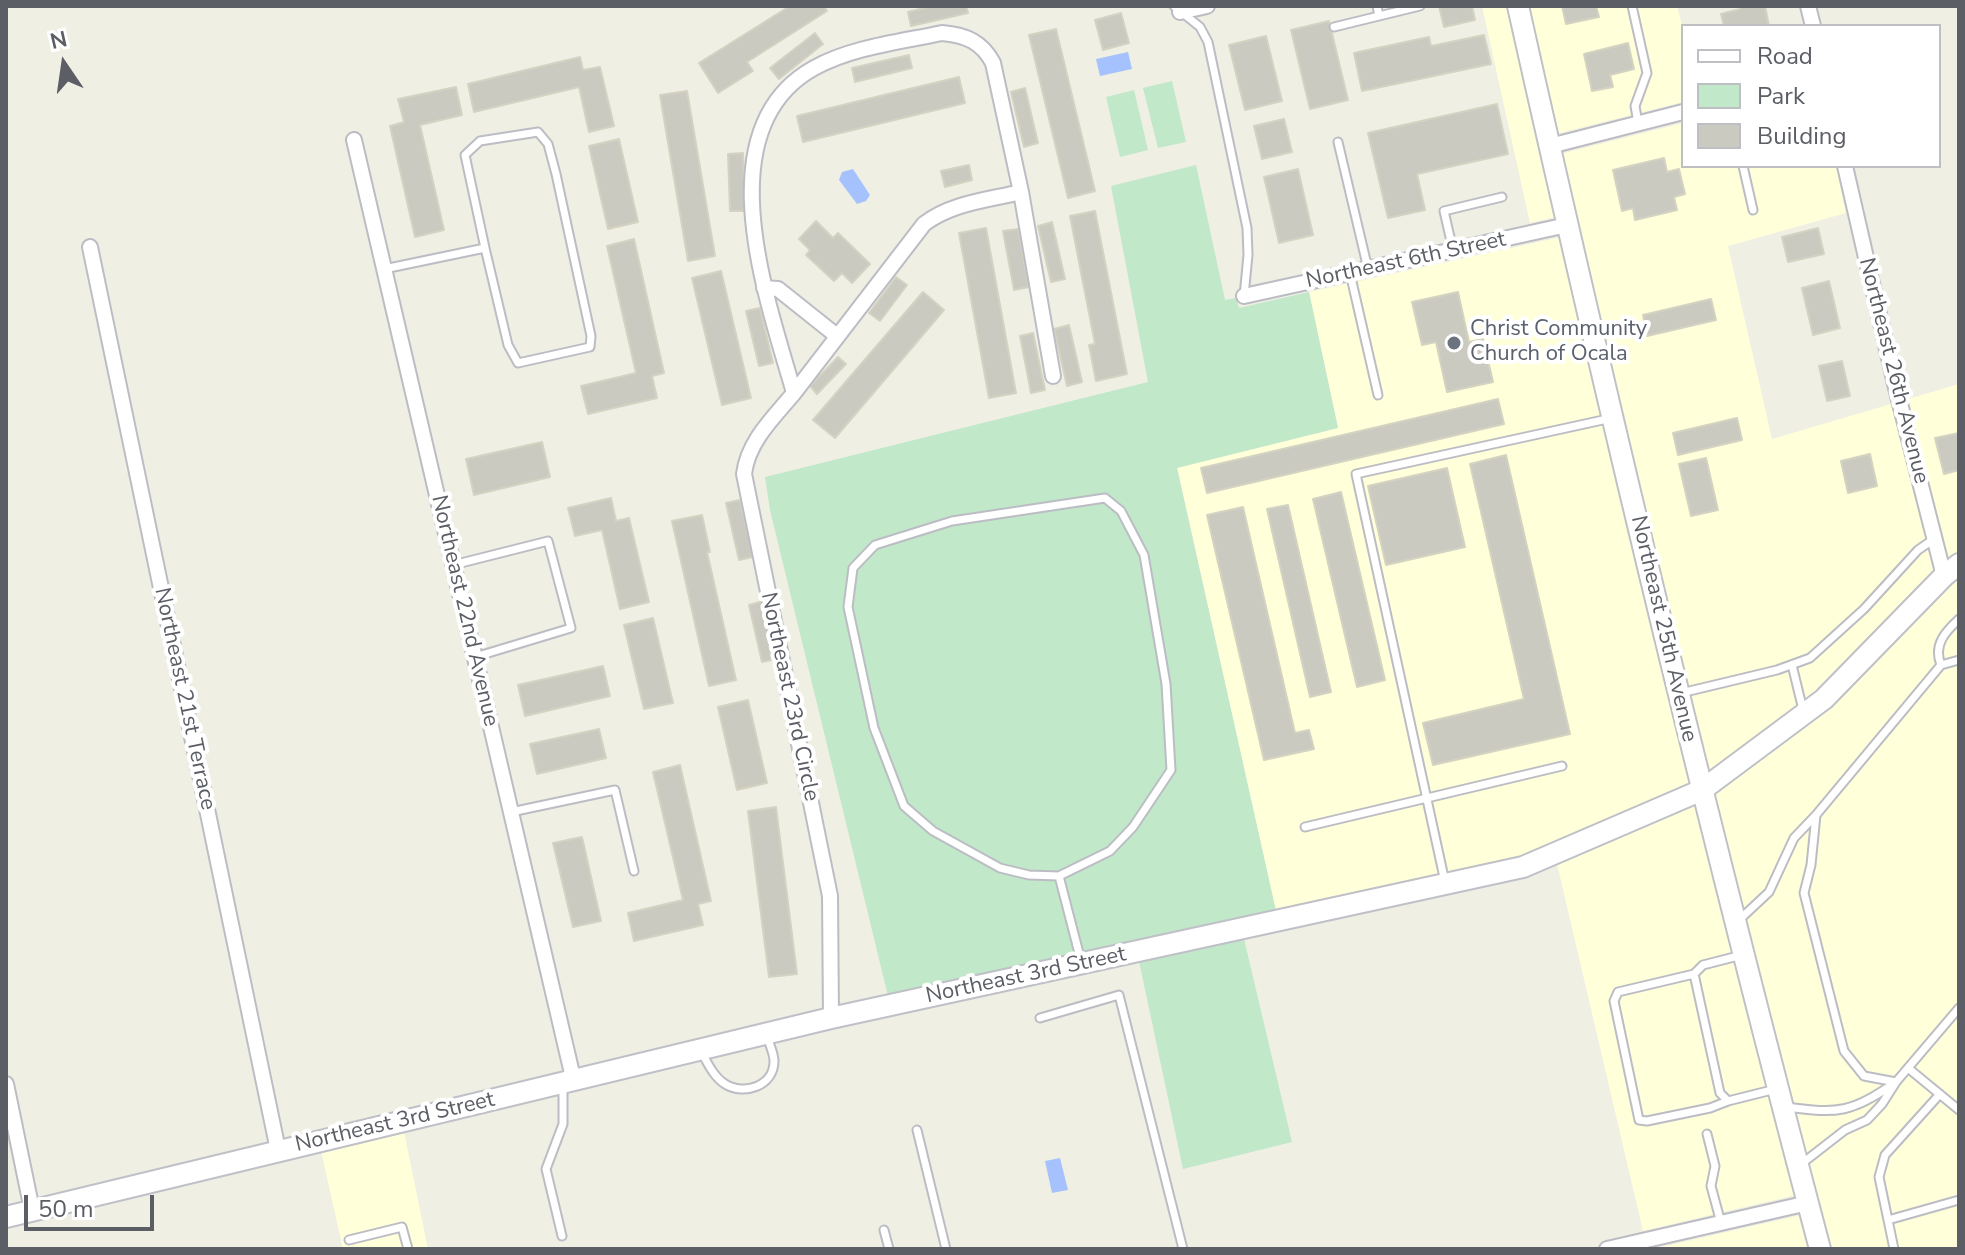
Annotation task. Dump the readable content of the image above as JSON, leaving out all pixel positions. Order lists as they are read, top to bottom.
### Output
{
  "streets": {
    "street": [
      "Northeast 6th Street",
      "Northeast 26th Avenue",
      "Northeast 22nd Avenue",
      "Northeast 25th Avenue",
      "Northeast 23rd Circle",
      "Northeast 21st Terrace",
      "Northeast 3rd Street"
    ]
  },
  "crossings": [
    ["Northeast 6th Street", "Northeast 25th Avenue"],
    ["Northeast 26th Avenue", "Northeast 3rd Street"],
    ["Northeast 22nd Avenue", "Northeast 3rd Street"],
    ["Northeast 25th Avenue", "Northeast 3rd Street"],
    ["Northeast 23rd Circle", "Northeast 3rd Street"],
    ["Northeast 21st Terrace", "Northeast 3rd Street"]
  ],
  "places": ["Christ Community Church of Ocala"],
  "legend": ["Road", "Park", "Building"],
  "scale_bar": "50 m",
  "north": "top"
}
